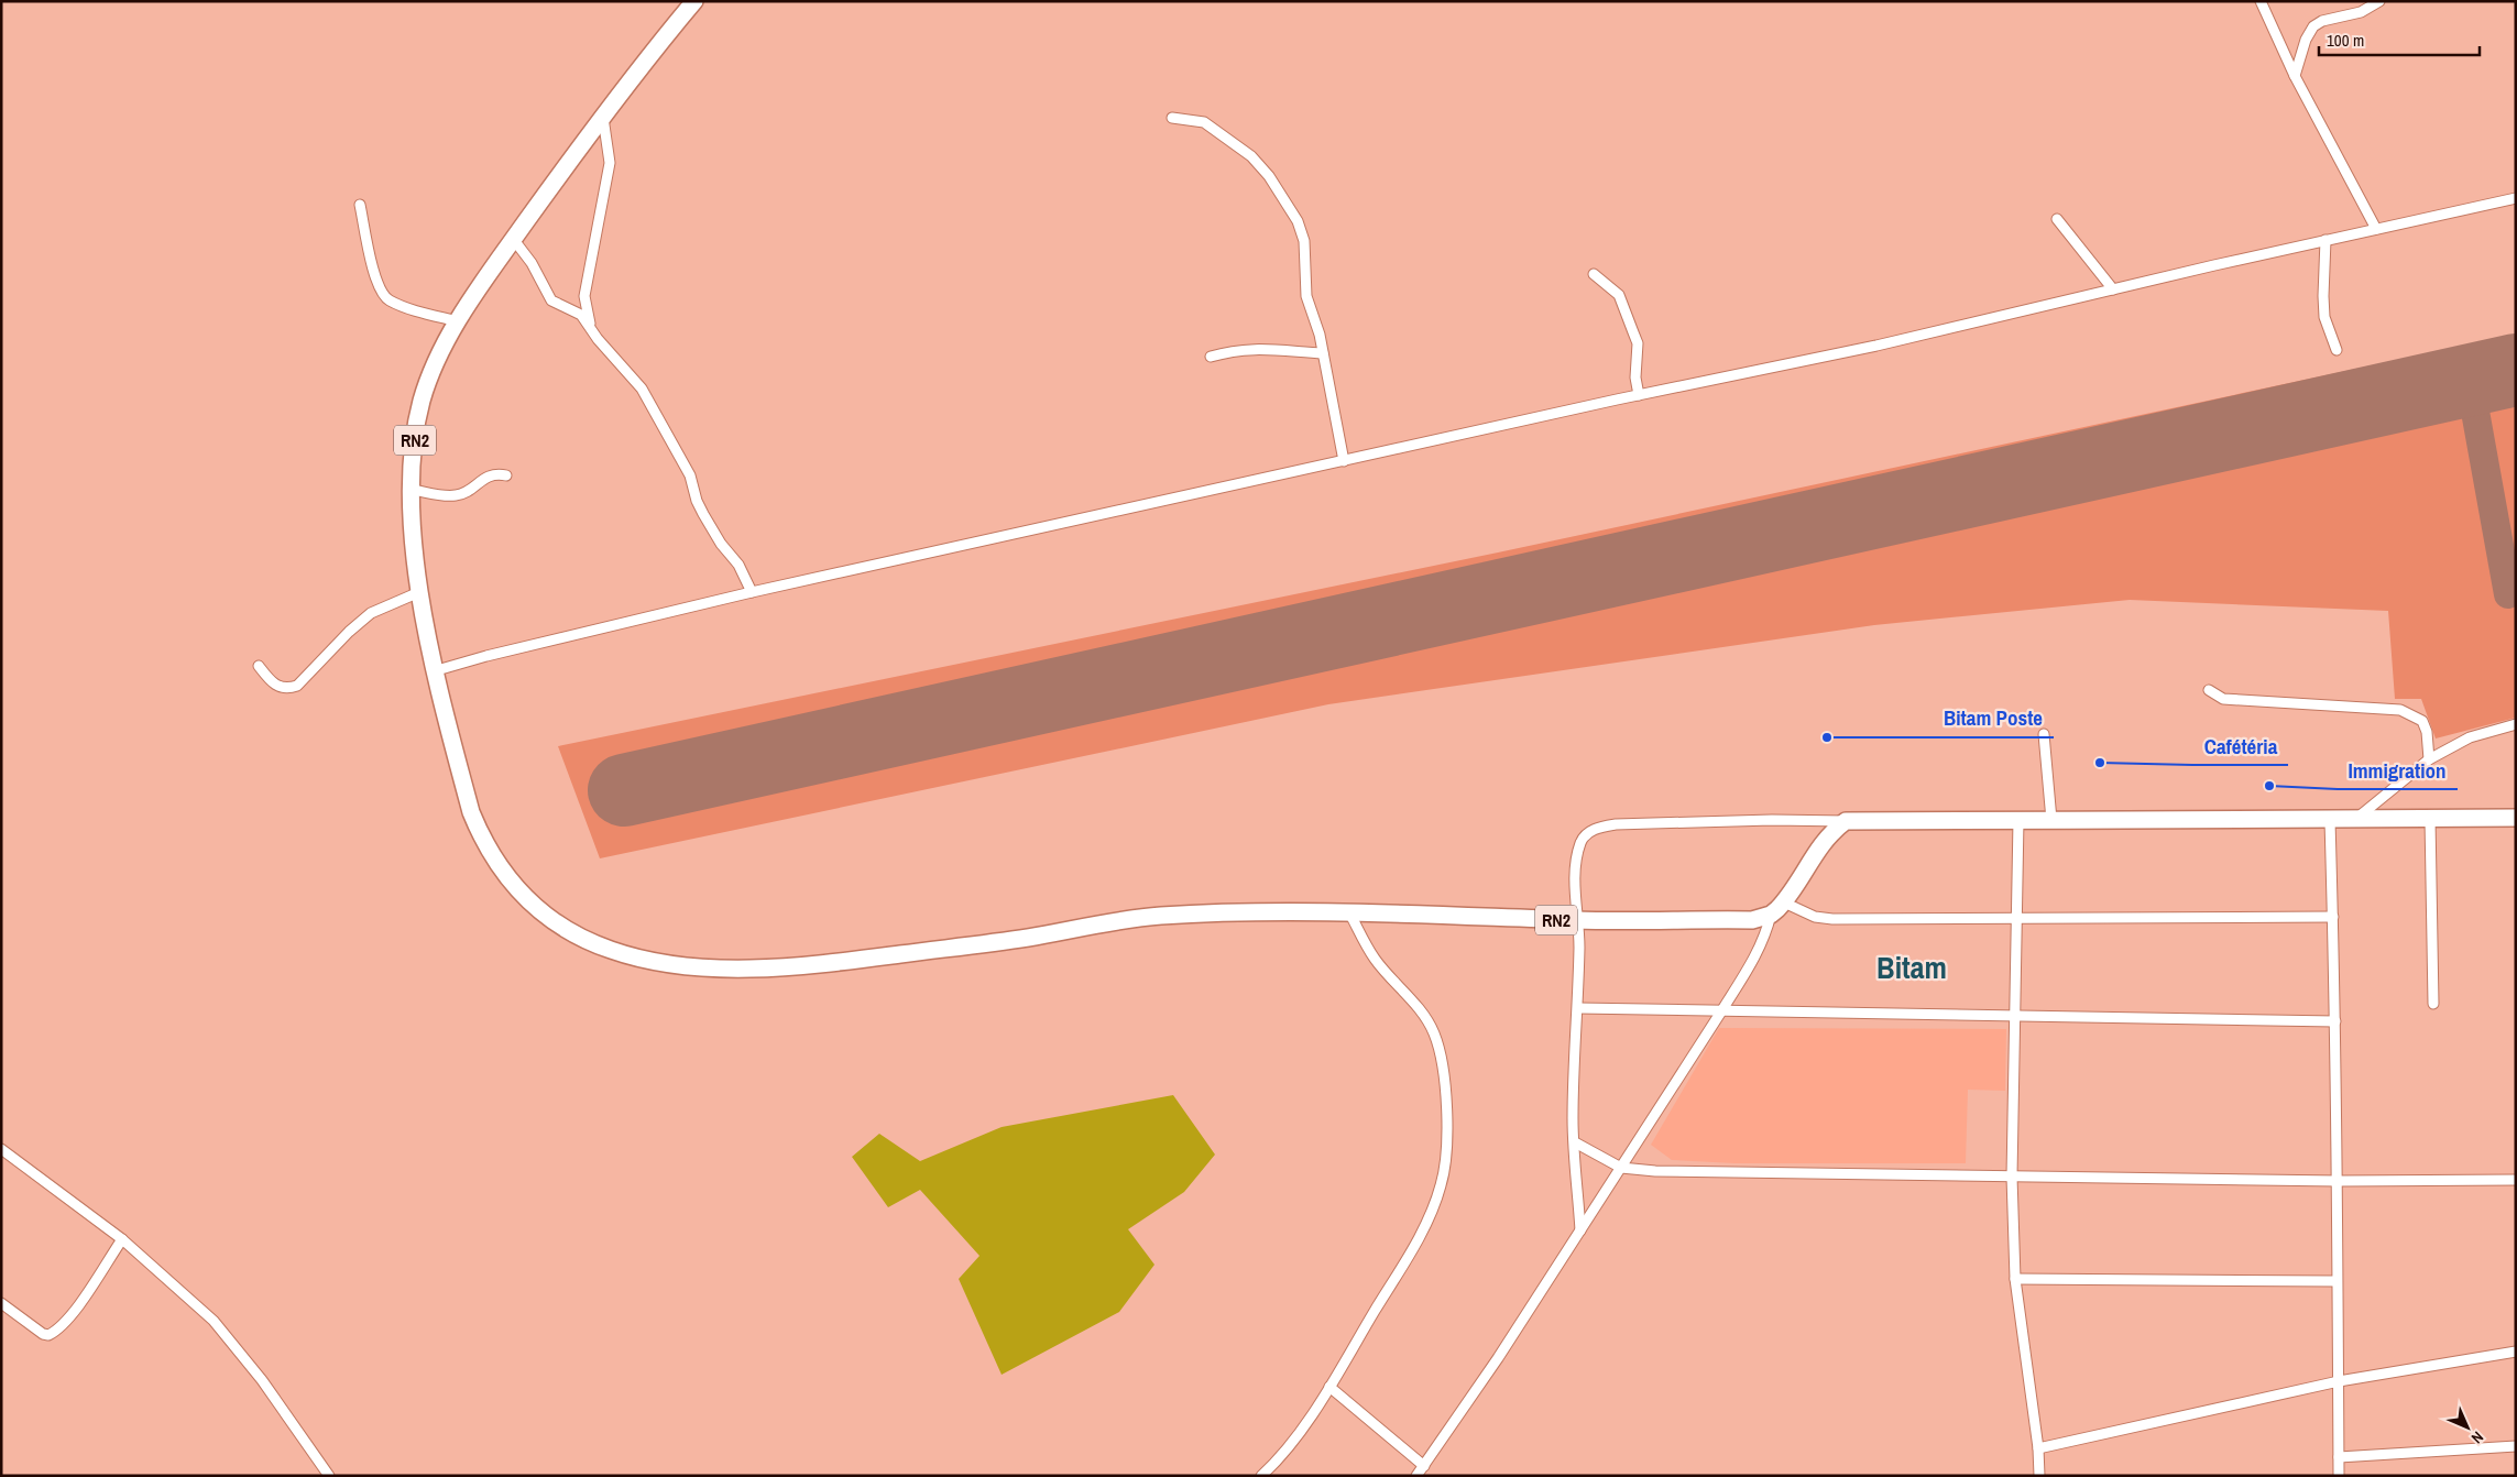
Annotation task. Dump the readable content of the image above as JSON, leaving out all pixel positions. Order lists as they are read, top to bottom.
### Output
{
  "streets": {
    "highway": ["RN2"]
  },
  "districts": ["Bitam"],
  "places": ["Bitam Poste", "Cafétéria", "Immigration"],
  "scale_bar": "100 m",
  "north": "bottom right"
}
